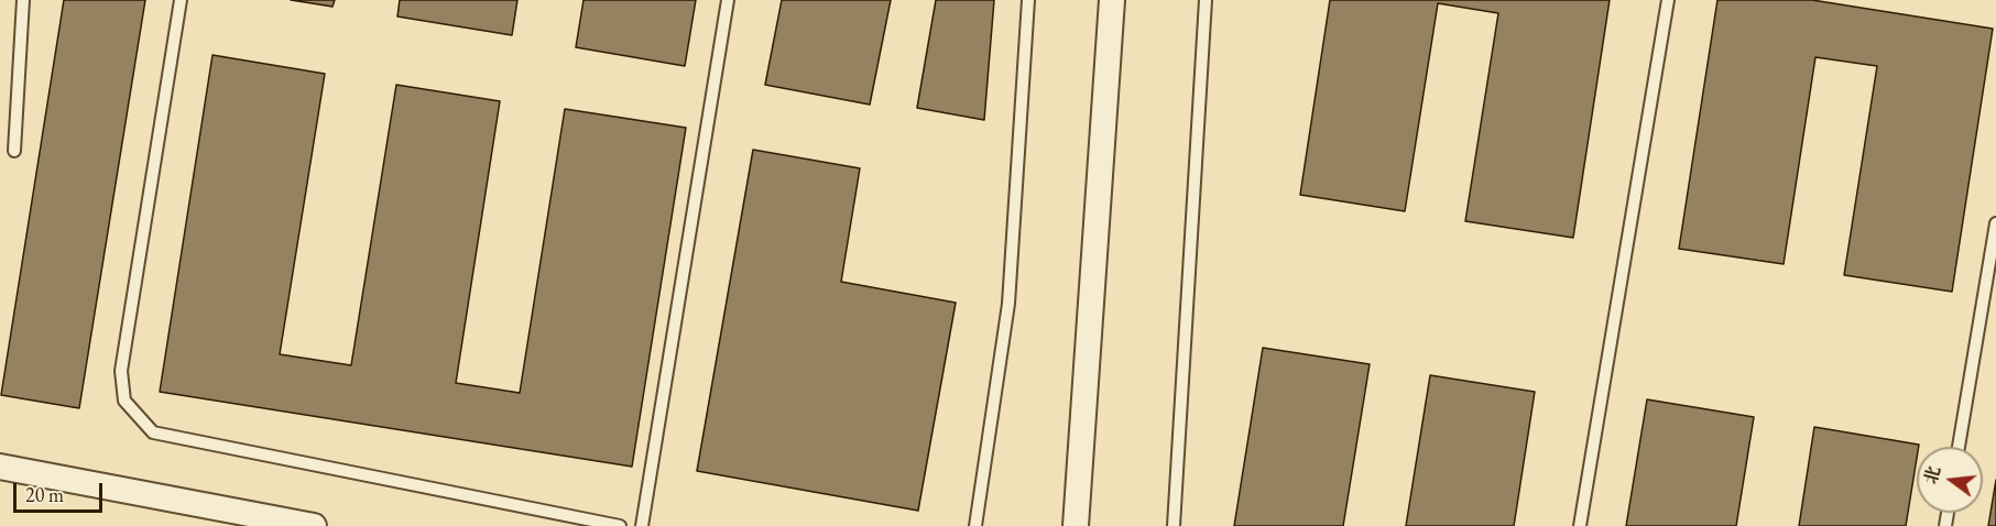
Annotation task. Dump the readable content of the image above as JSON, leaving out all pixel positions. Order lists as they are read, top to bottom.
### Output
{
  "scale_bar": "20 m",
  "north": "left"
}
